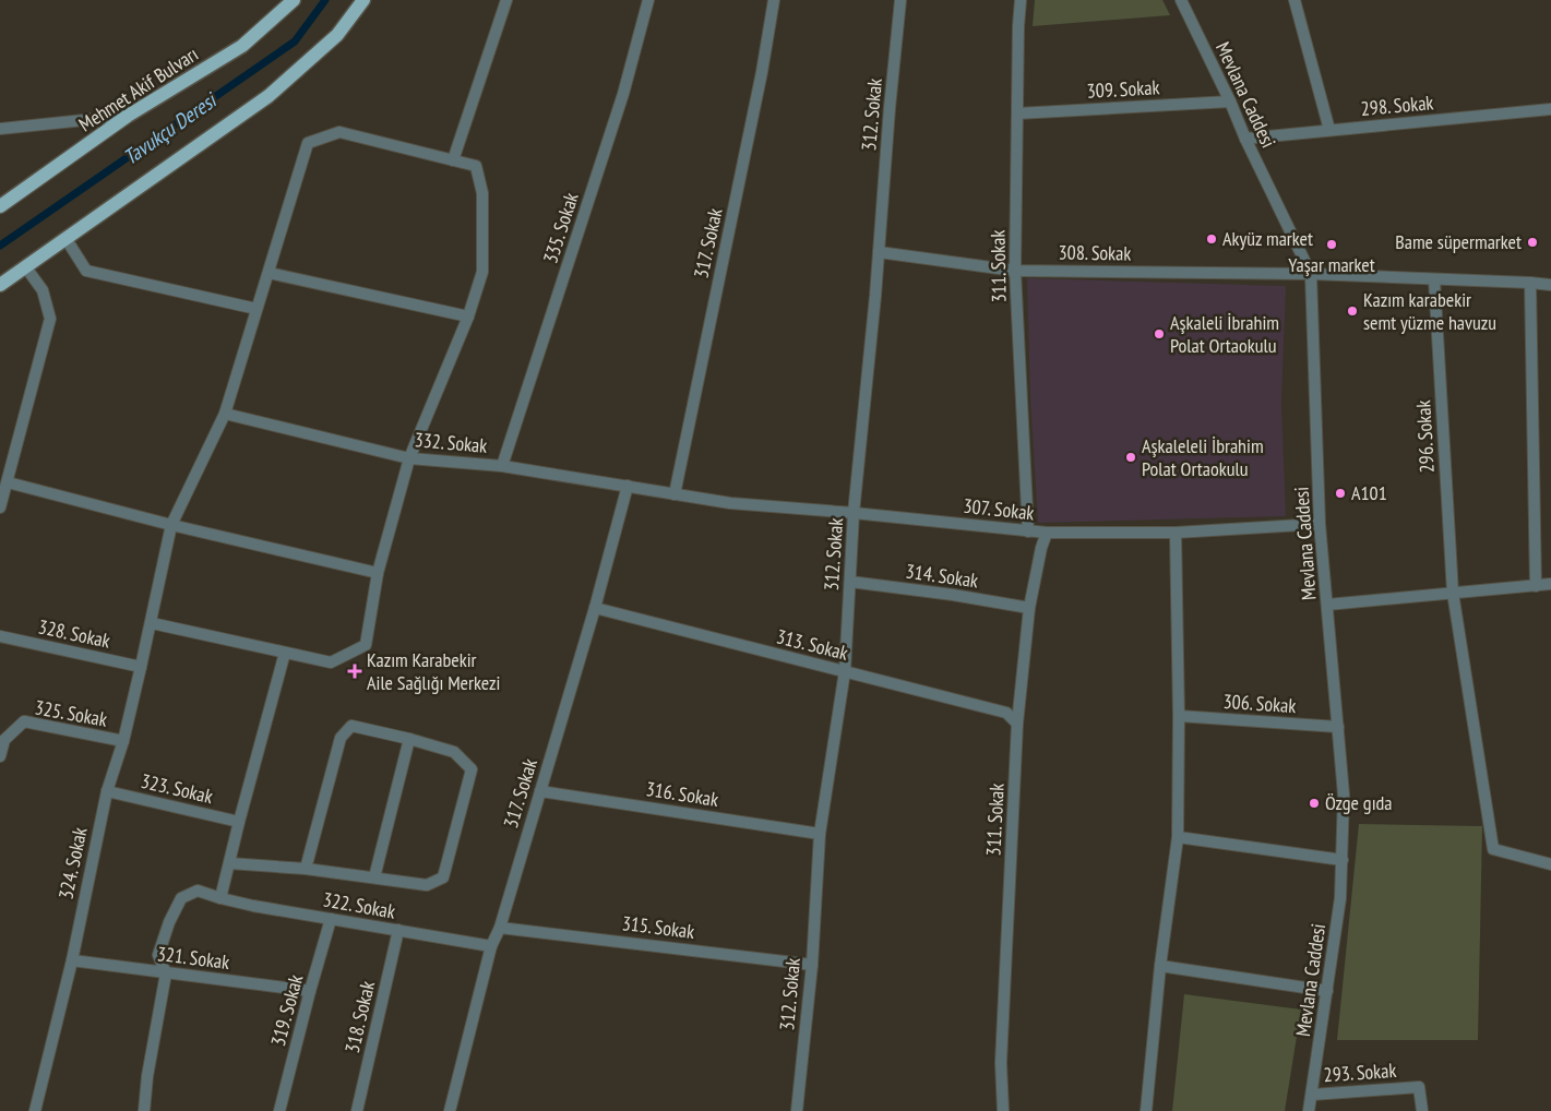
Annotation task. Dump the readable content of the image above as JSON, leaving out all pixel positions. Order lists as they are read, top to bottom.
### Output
{
  "streets": {
    "main road": ["Mehmet Akif Bulvarı"],
    "street": [
      "309. Sokak",
      "Mevlana Caddesi",
      "298. Sokak",
      "312. Sokak",
      "335. Sokak",
      "317. Sokak",
      "308. Sokak",
      "311. Sokak",
      "296. Sokak",
      "332. Sokak",
      "307. Sokak",
      "314. Sokak",
      "328. Sokak",
      "313. Sokak",
      "306. Sokak",
      "325. Sokak",
      "323. Sokak",
      "316. Sokak",
      "324. Sokak",
      "322. Sokak",
      "315. Sokak",
      "321. Sokak",
      "319. Sokak",
      "318. Sokak",
      "293. Sokak"
    ]
  },
  "crossings": [
    ["309. Sokak", "Mevlana Caddesi"],
    ["309. Sokak", "311. Sokak"],
    ["Mevlana Caddesi", "298. Sokak"],
    ["Mevlana Caddesi", "308. Sokak"],
    ["Mevlana Caddesi", "307. Sokak"],
    ["Mevlana Caddesi", "306. Sokak"],
    ["Mevlana Caddesi", "293. Sokak"],
    ["312. Sokak", "308. Sokak"],
    ["312. Sokak", "307. Sokak"],
    ["312. Sokak", "314. Sokak"],
    ["312. Sokak", "313. Sokak"],
    ["312. Sokak", "316. Sokak"],
    ["312. Sokak", "315. Sokak"],
    ["335. Sokak", "332. Sokak"],
    ["317. Sokak", "332. Sokak"],
    ["317. Sokak", "307. Sokak"],
    ["317. Sokak", "313. Sokak"],
    ["317. Sokak", "316. Sokak"],
    ["317. Sokak", "322. Sokak"],
    ["317. Sokak", "315. Sokak"],
    ["308. Sokak", "311. Sokak"],
    ["308. Sokak", "296. Sokak"],
    ["311. Sokak", "307. Sokak"],
    ["311. Sokak", "314. Sokak"],
    ["311. Sokak", "313. Sokak"],
    ["332. Sokak", "307. Sokak"],
    ["332. Sokak", "324. Sokak"],
    ["328. Sokak", "324. Sokak"],
    ["325. Sokak", "324. Sokak"],
    ["323. Sokak", "324. Sokak"],
    ["324. Sokak", "321. Sokak"],
    ["322. Sokak", "321. Sokak"],
    ["322. Sokak", "319. Sokak"],
    ["322. Sokak", "318. Sokak"],
    ["321. Sokak", "319. Sokak"]
  ],
  "water": ["Tavukçu Deresi"],
  "places": {
    "other": [
      "Akyüz market",
      "Bame süpermarket",
      "Yaşar market",
      "Kazım karabekir semt yüzme havuzu",
      "Aşkaleli İbrahim Polat Ortaokulu",
      "Aşkaleleli İbrahim Polat Ortaokulu",
      "A101",
      "Özge gıda"
    ],
    "health": ["Kazım Karabekir Aile Sağlığı Merkezi"]
  }
}
